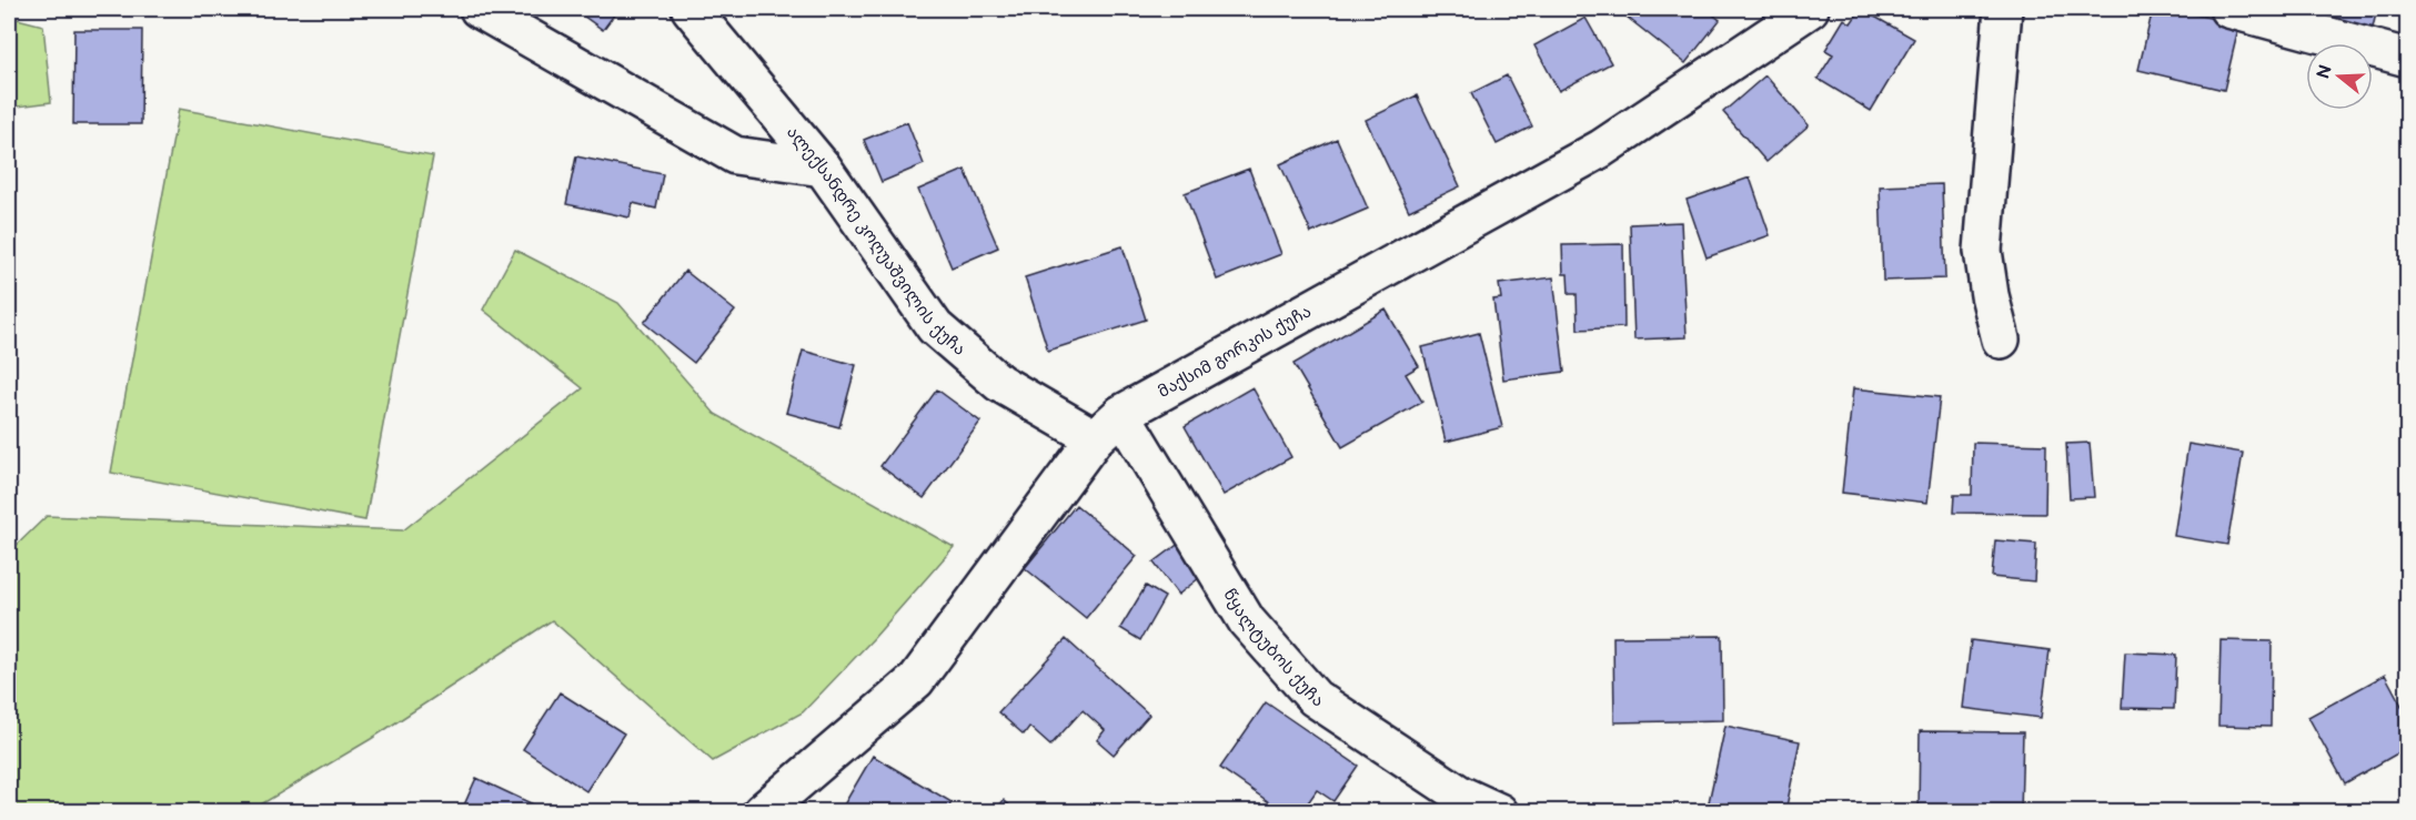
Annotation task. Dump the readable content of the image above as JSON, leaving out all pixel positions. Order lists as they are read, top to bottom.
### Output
{
  "streets": {
    "street": ["ალექსანდრე კოღუაშვილის ქუჩა", "მაქსიმ გორკის ქუჩა", "წყალტუბოს ქუჩა"]
  },
  "crossings": [
    ["ალექსანდრე კოღუაშვილის ქუჩა", "მაქსიმ გორკის ქუჩა"],
    ["მაქსიმ გორკის ქუჩა", "წყალტუბოს ქუჩა"]
  ],
  "north": "left"
}
